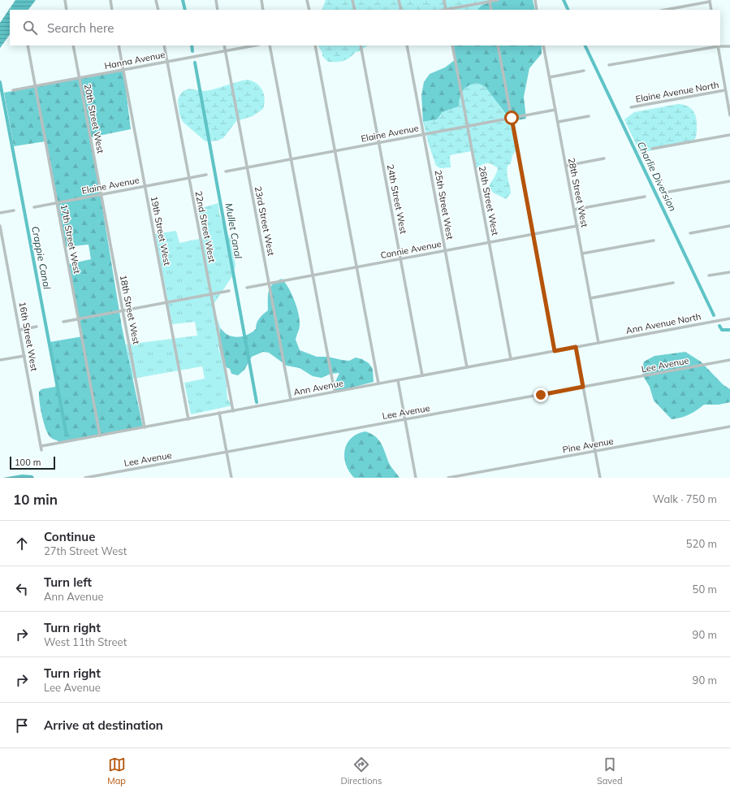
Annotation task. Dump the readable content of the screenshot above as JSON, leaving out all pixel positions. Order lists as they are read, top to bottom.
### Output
{
  "streets": {
    "street": [
      "Hanna Avenue",
      "Elaine Avenue North",
      "20th Street West",
      "Elaine Avenue",
      "28th Street West",
      "24th Street West",
      "26th Street West",
      "25th Street West",
      "23rd Street West",
      "22nd Street West",
      "19th Street West",
      "17th Street West",
      "Connie Avenue",
      "18th Street West",
      "Ann Avenue North",
      "16th Street West",
      "Lee Avenue",
      "Ann Avenue",
      "Pine Avenue"
    ]
  },
  "crossings": [
    ["Hanna Avenue", "20th Street West"],
    ["Hanna Avenue", "23rd Street West"],
    ["Hanna Avenue", "22nd Street West"],
    ["Hanna Avenue", "19th Street West"],
    ["Hanna Avenue", "17th Street West"],
    ["20th Street West", "Elaine Avenue"],
    ["20th Street West", "18th Street West"],
    ["Elaine Avenue", "28th Street West"],
    ["Elaine Avenue", "24th Street West"],
    ["Elaine Avenue", "26th Street West"],
    ["Elaine Avenue", "25th Street West"],
    ["Elaine Avenue", "23rd Street West"],
    ["Elaine Avenue", "22nd Street West"],
    ["Elaine Avenue", "19th Street West"],
    ["Elaine Avenue", "17th Street West"],
    ["Elaine Avenue", "18th Street West"],
    ["28th Street West", "Connie Avenue"],
    ["28th Street West", "Ann Avenue North"],
    ["28th Street West", "Ann Avenue"],
    ["24th Street West", "Connie Avenue"],
    ["24th Street West", "Ann Avenue"],
    ["26th Street West", "Connie Avenue"],
    ["26th Street West", "Ann Avenue"],
    ["25th Street West", "Connie Avenue"],
    ["25th Street West", "Ann Avenue"],
    ["23rd Street West", "Connie Avenue"],
    ["23rd Street West", "Ann Avenue"],
    ["22nd Street West", "Ann Avenue"],
    ["19th Street West", "Ann Avenue"],
    ["17th Street West", "Ann Avenue"],
    ["18th Street West", "Ann Avenue"],
    ["Ann Avenue North", "Ann Avenue"],
    ["16th Street West", "Ann Avenue"]
  ],
  "water": ["Charlie Diversion", "Mullet Canal", "Crappie Canal"],
  "scale_bar": "100 m",
  "page": {
    "search": "Search here",
    "scale": "100 m",
    "heading": ["10 min", "Walk · 750 m"],
    "list": [
      ["Continue", "27th Street West", "520 m"],
      ["Turn left", "Ann Avenue", "50 m"],
      ["Turn right", "West 11th Street", "90 m"],
      ["Turn right", "Lee Avenue", "90 m"],
      "Arrive at destination"
    ],
    "nav": ["Map", "Directions", "Saved"]
  }
}
